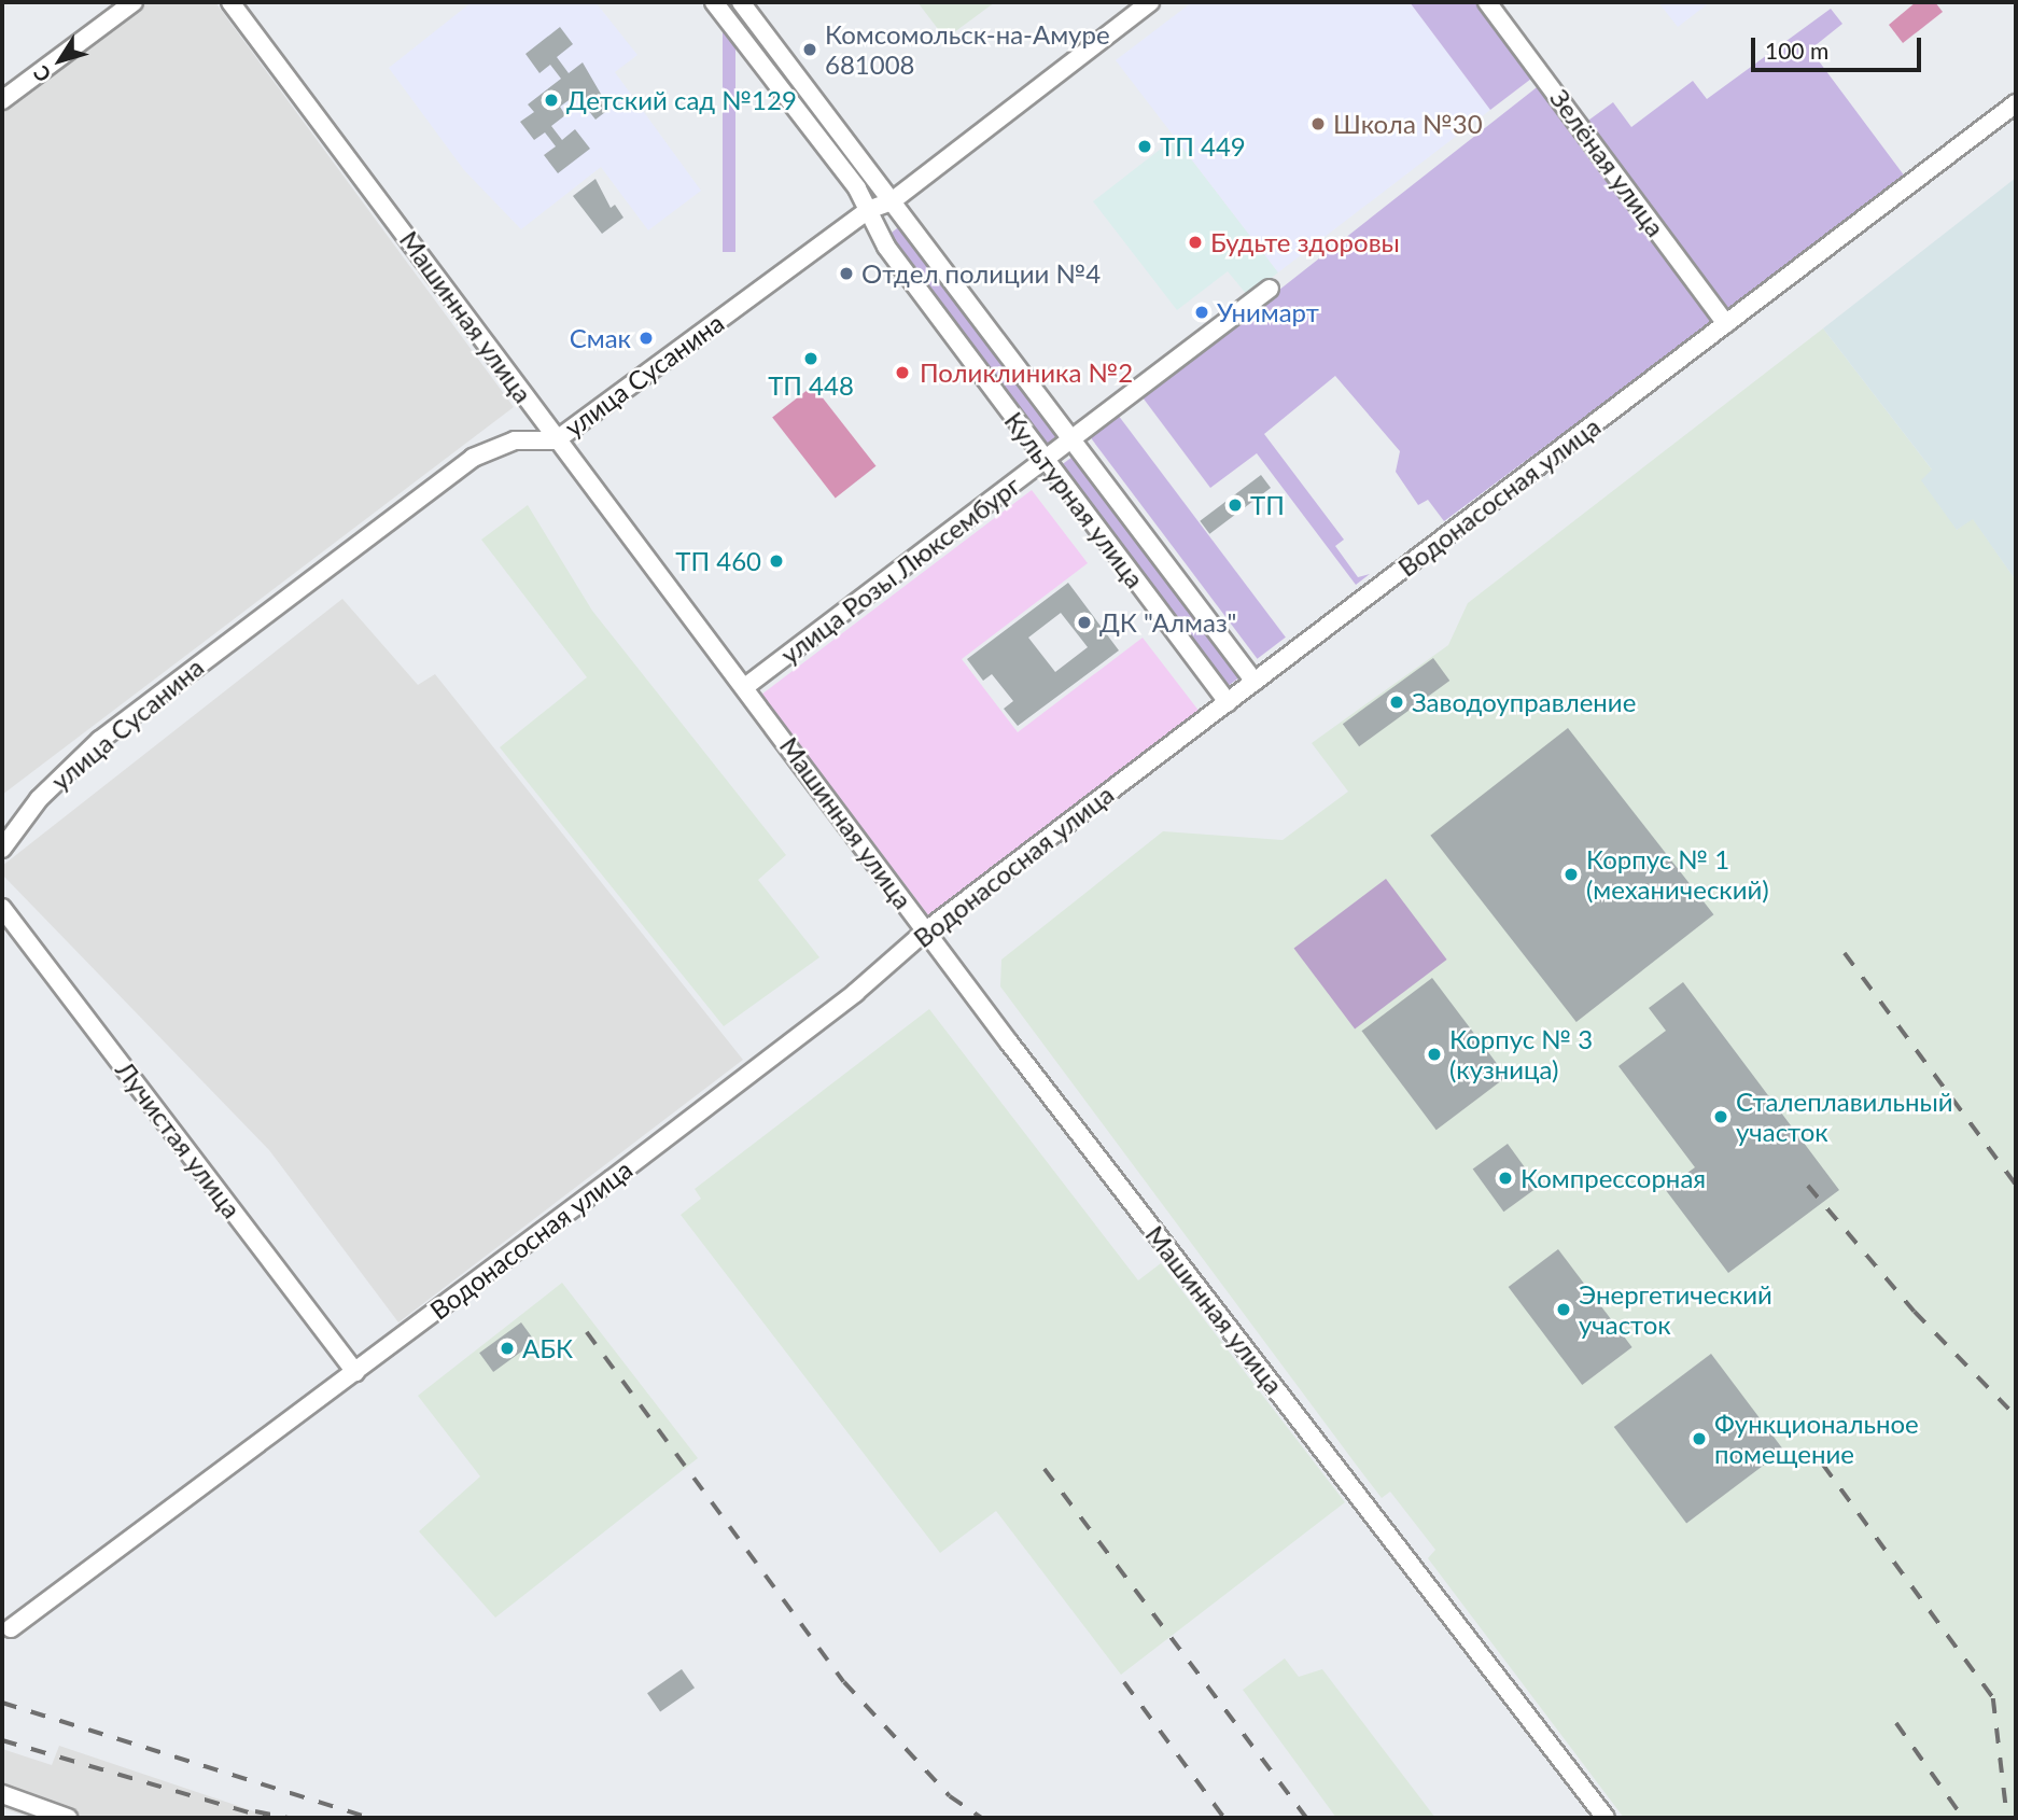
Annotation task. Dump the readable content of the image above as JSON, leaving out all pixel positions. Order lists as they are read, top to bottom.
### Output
{
  "streets": {
    "street": [
      "Зелёная улица",
      "Машинная улица",
      "улица Сусанина",
      "Водонасосная улица",
      "Культурная улица",
      "улица Розы Люксембург",
      "Лучистая улица"
    ]
  },
  "crossings": [
    ["Зелёная улица", "Водонасосная улица"],
    ["Машинная улица", "улица Сусанина"],
    ["Машинная улица", "Водонасосная улица"],
    ["Машинная улица", "улица Розы Люксембург"],
    ["улица Сусанина", "Культурная улица"],
    ["Водонасосная улица", "Культурная улица"],
    ["Водонасосная улица", "Лучистая улица"],
    ["Культурная улица", "улица Розы Люксембург"]
  ],
  "places": [
    "Комсомольск-на-Амуре 681008",
    "Детский сад №129",
    "Школа №30",
    "ТП 449",
    "Будьте здоровы",
    "Отдел полиции №4",
    "Унимарт",
    "Смак",
    "ТП 448",
    "Поликлиника №2",
    "ТП",
    "ТП 460",
    "ДК \"Алмаз\"",
    "Заводоуправление",
    "Корпус № 1 (механический)",
    "Корпус № 3 (кузница)",
    "Сталеплавильный участок",
    "Компрессорная",
    "Энергетический участок",
    "АБК",
    "Функциональное помещение"
  ],
  "scale_bar": "100 m",
  "north": "bottom left"
}
